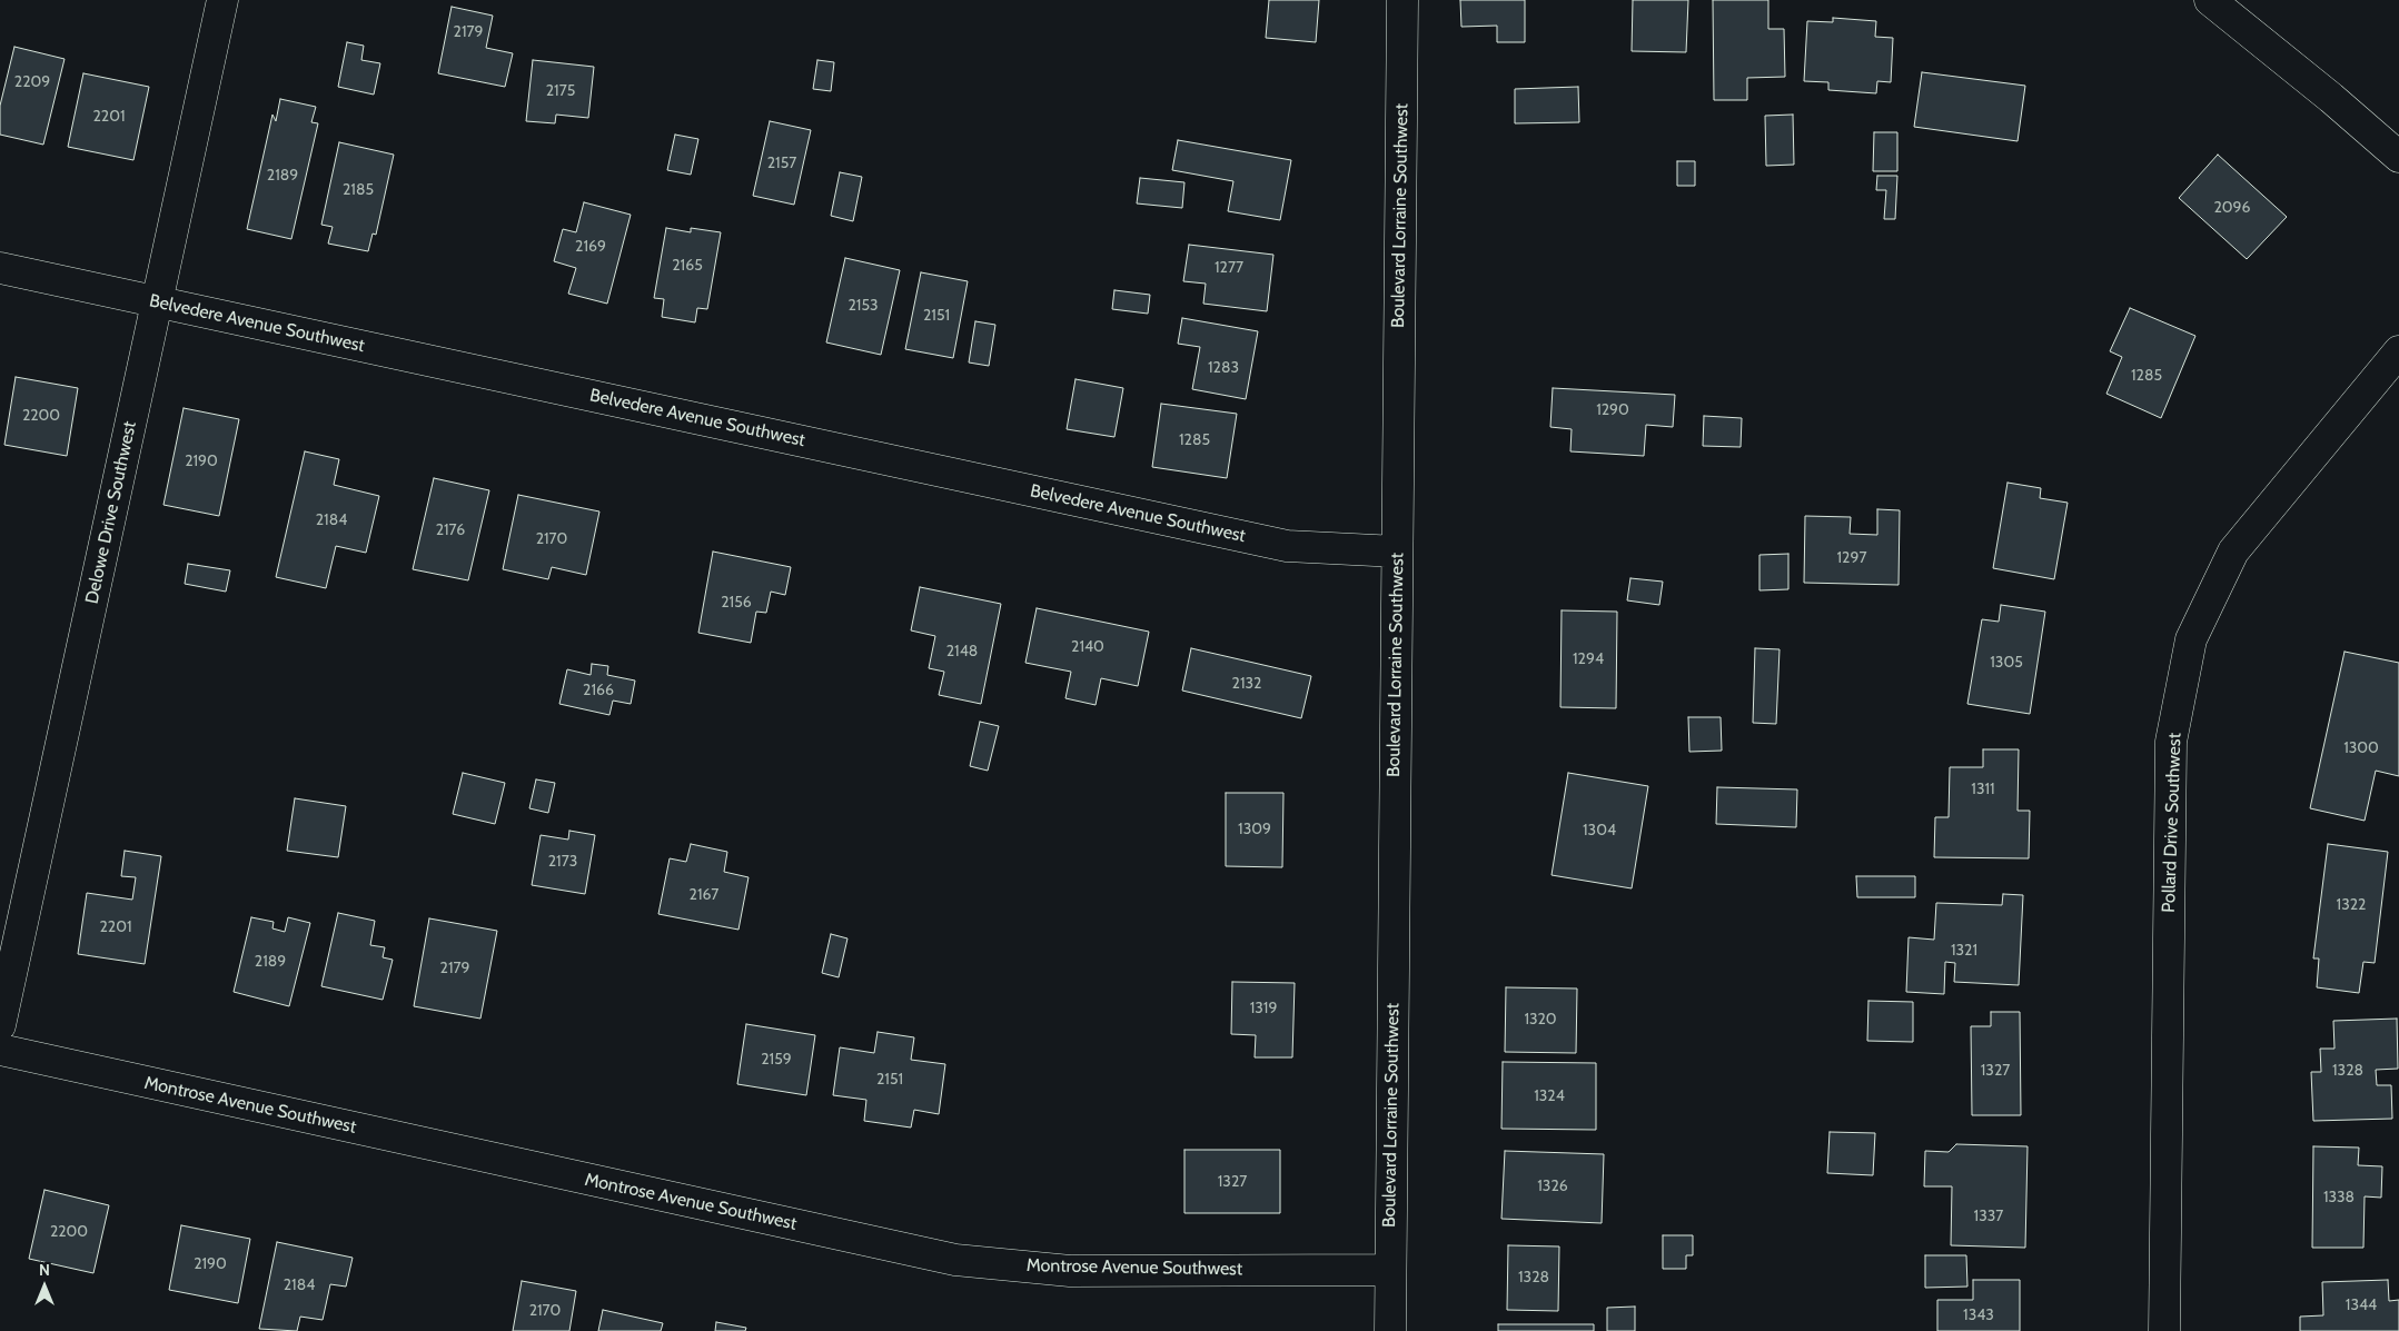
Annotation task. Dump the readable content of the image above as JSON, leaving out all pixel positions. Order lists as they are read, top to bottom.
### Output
{
  "streets": {
    "street": [
      "Boulevard Lorraine Southwest",
      "Belvedere Avenue Southwest",
      "Delowe Drive Southwest",
      "Pollard Drive Southwest",
      "Montrose Avenue Southwest"
    ]
  },
  "crossings": [
    ["Boulevard Lorraine Southwest", "Belvedere Avenue Southwest"],
    ["Boulevard Lorraine Southwest", "Montrose Avenue Southwest"],
    ["Belvedere Avenue Southwest", "Delowe Drive Southwest"]
  ],
  "house_numbers": [
    "2179",
    "2209",
    "2175",
    "2201",
    "2157",
    "2189",
    "2185",
    "2096",
    "2169",
    "2165",
    "1277",
    "2153",
    "2151",
    "1283",
    "1285",
    "1290",
    "2200",
    "1285",
    "2190",
    "2184",
    "2176",
    "2170",
    "1297",
    "2156",
    "2140",
    "2148",
    "1294",
    "1305",
    "2132",
    "2166",
    "1300",
    "1311",
    "1309",
    "1304",
    "2173",
    "2167",
    "1322",
    "2201",
    "1321",
    "2189",
    "2179",
    "1319",
    "1320",
    "2159",
    "1327",
    "1328",
    "2151",
    "1324",
    "1327",
    "1326",
    "1338",
    "1337",
    "2200",
    "2190",
    "1328",
    "2184",
    "1344",
    "2170",
    "1343"
  ],
  "north": "top"
}
